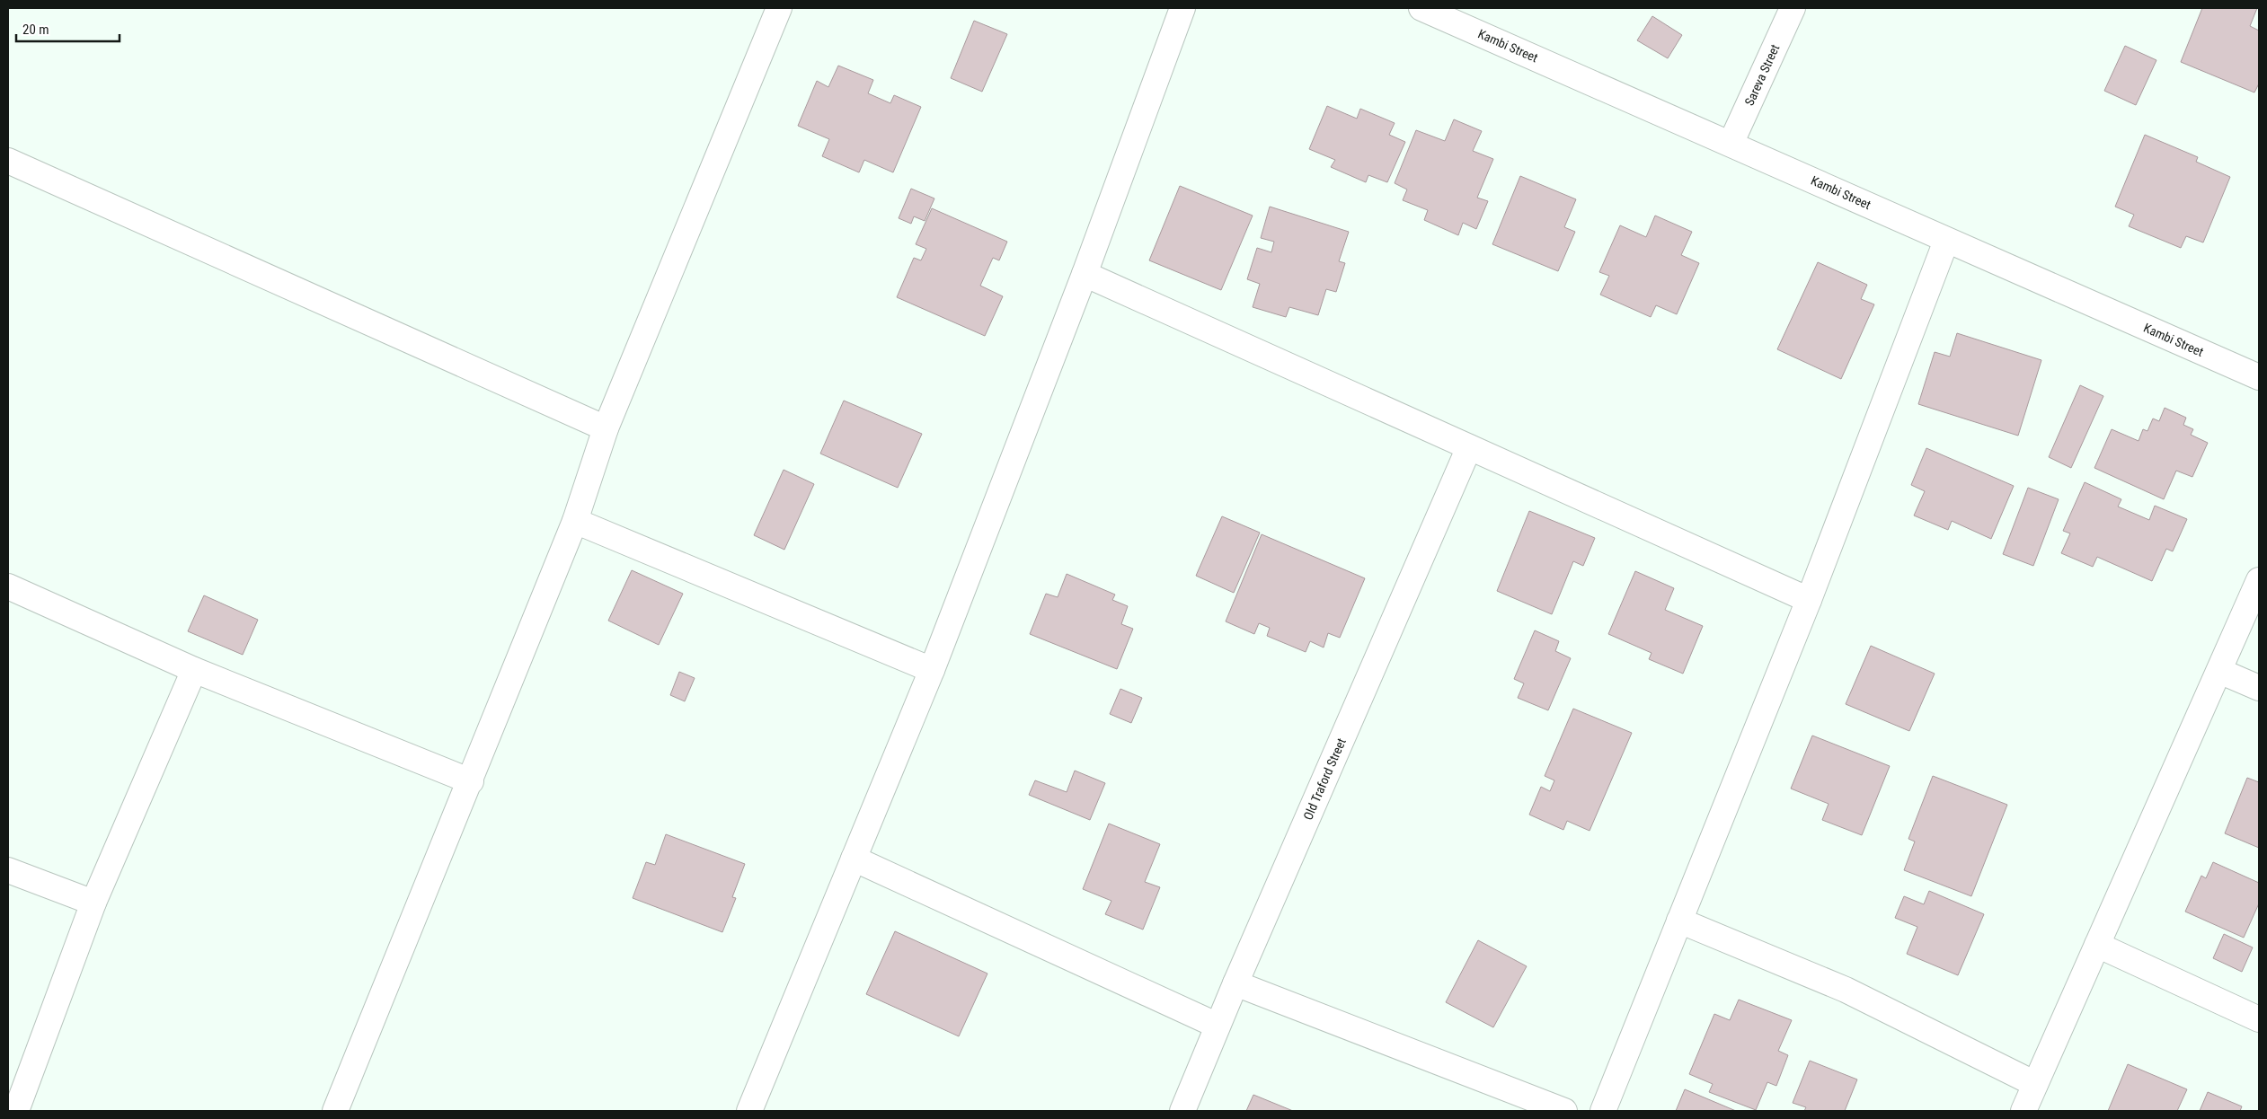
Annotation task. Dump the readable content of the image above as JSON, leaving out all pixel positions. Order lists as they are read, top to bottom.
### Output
{
  "streets": {
    "street": ["Kambi Street", "Sareva Street", "Old Traford Street"]
  },
  "crossings": [
    ["Kambi Street", "Sareva Street"]
  ],
  "scale_bar": "20 m"
}
